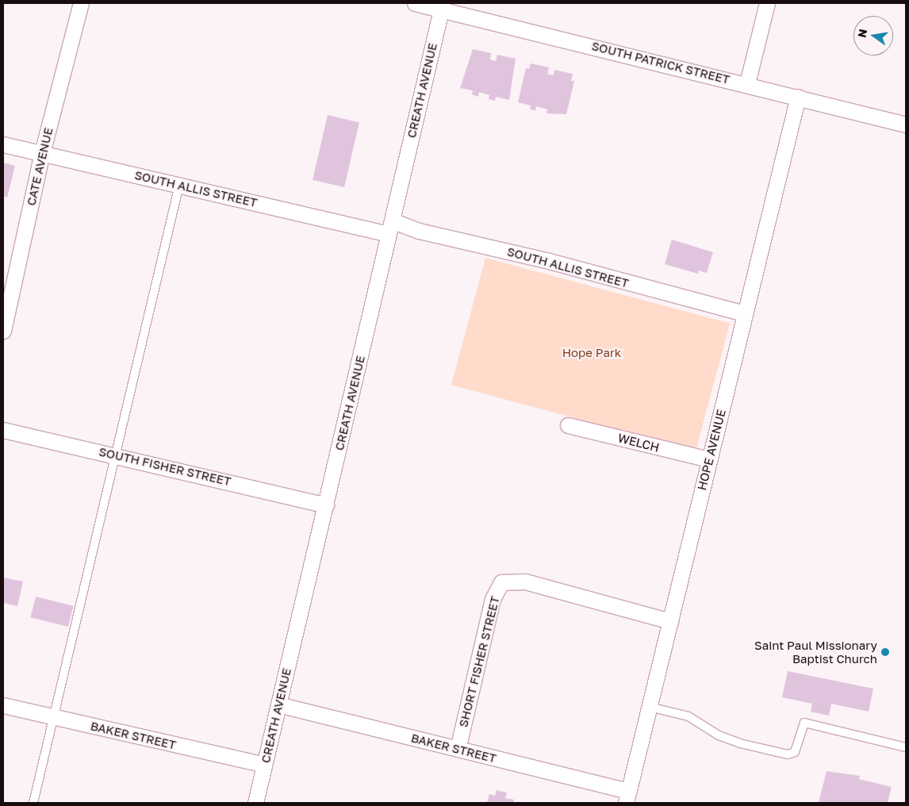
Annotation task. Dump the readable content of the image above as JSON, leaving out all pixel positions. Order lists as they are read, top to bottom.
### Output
{
  "streets": {
    "street": [
      "SOUTH PATRICK STREET",
      "CREATH AVENUE",
      "CATE AVENUE",
      "SOUTH ALLIS STREET",
      "WELCH",
      "HOPE AVENUE",
      "SOUTH FISHER STREET",
      "SHORT FISHER STREET",
      "BAKER STREET"
    ]
  },
  "crossings": [
    ["SOUTH PATRICK STREET", "CREATH AVENUE"],
    ["SOUTH PATRICK STREET", "HOPE AVENUE"],
    ["CREATH AVENUE", "SOUTH ALLIS STREET"],
    ["CREATH AVENUE", "SOUTH FISHER STREET"],
    ["CREATH AVENUE", "BAKER STREET"],
    ["CATE AVENUE", "SOUTH ALLIS STREET"],
    ["SOUTH ALLIS STREET", "HOPE AVENUE"],
    ["WELCH", "HOPE AVENUE"],
    ["HOPE AVENUE", "SHORT FISHER STREET"],
    ["HOPE AVENUE", "BAKER STREET"],
    ["SHORT FISHER STREET", "BAKER STREET"]
  ],
  "parks": ["Hope Park"],
  "places": ["Saint Paul Missionary Baptist Church"],
  "north": "left"
}
